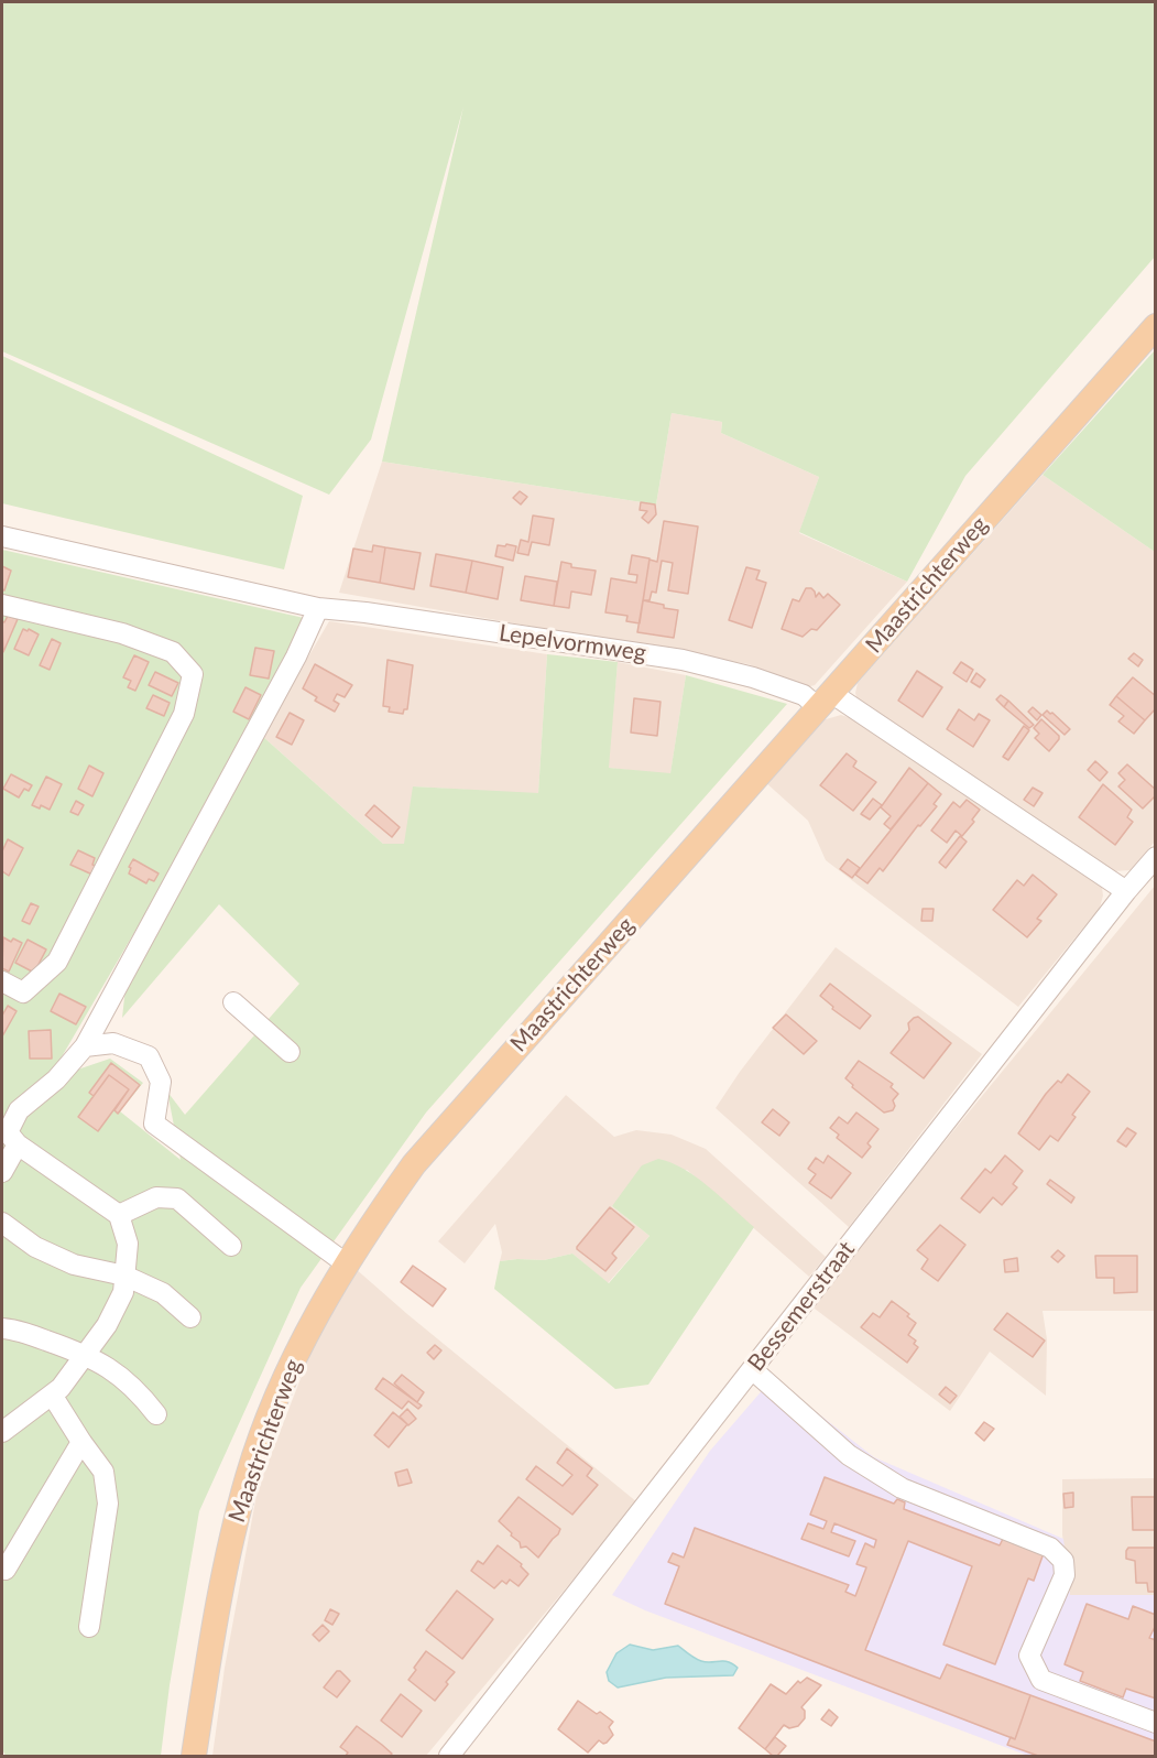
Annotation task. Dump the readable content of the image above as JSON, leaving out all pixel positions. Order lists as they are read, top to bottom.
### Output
{
  "streets": {
    "main road": ["Maastrichterweg"],
    "street": ["Lepelvormweg", "Bessemerstraat"]
  },
  "crossings": [
    ["Maastrichterweg", "Lepelvormweg"],
    ["Lepelvormweg", "Bessemerstraat"]
  ]
}
